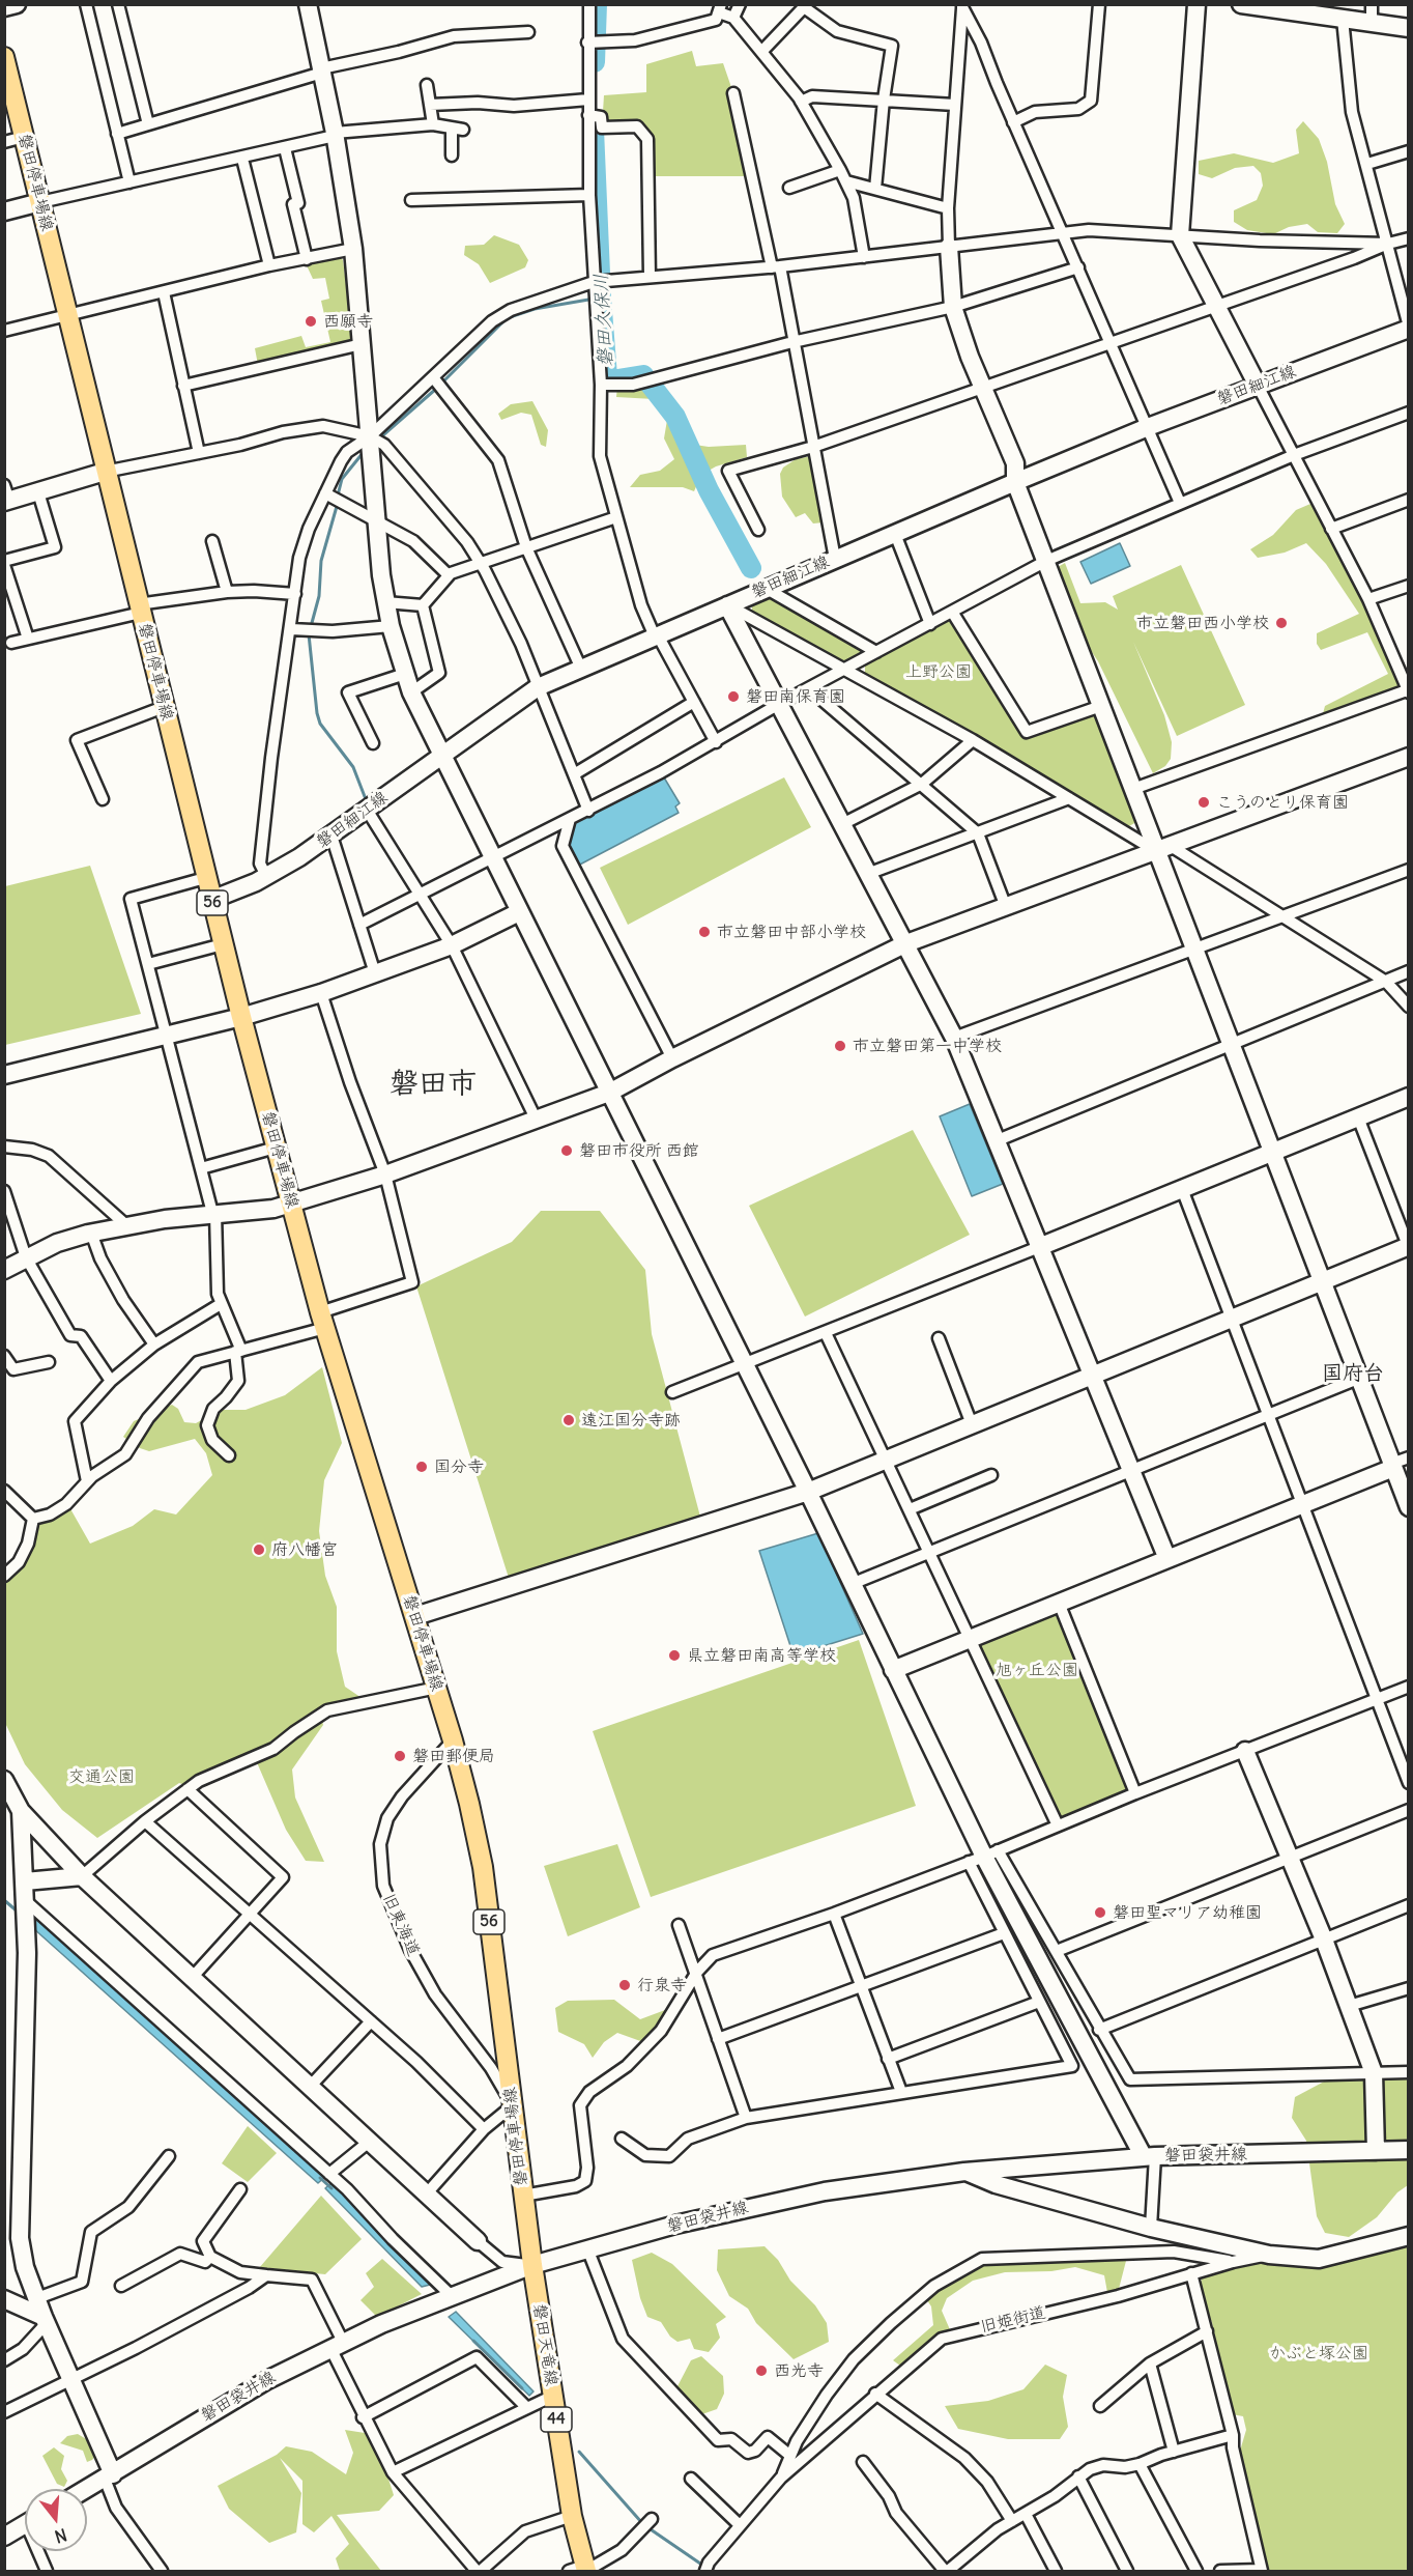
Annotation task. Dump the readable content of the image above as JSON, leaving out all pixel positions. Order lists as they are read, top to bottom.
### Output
{
  "streets": {
    "main road": [
      "磐田停車場線",
      "56",
      "磐田天竜線",
      "44"
    ],
    "street": [
      "磐田細江線",
      "旧東海道",
      "磐田袋井線",
      "旧姫街道"
    ]
  },
  "crossings": [
    ["磐田停車場線", "磐田細江線"],
    ["磐田停車場線", "旧東海道"],
    ["磐田停車場線", "磐田袋井線"],
    ["磐田停車場線", "磐田天竜線"],
    ["磐田袋井線", "磐田天竜線"]
  ],
  "districts": ["磐田市", "国府台"],
  "water": ["磐田久保川"],
  "parks": [
    "上野公園",
    "旭ヶ丘公園",
    "交通公園",
    "かぶと塚公園"
  ],
  "places": [
    "西願寺",
    "市立磐田西小学校",
    "磐田南保育園",
    "こうのとり保育園",
    "市立磐田中部小学校",
    "市立磐田第一中学校",
    "磐田市役所 西館",
    "遠江国分寺跡",
    "国分寺",
    "府八幡宮",
    "県立磐田南高等学校",
    "磐田郵便局",
    "磐田聖マリア幼稚園",
    "行泉寺",
    "西光寺"
  ],
  "north": "bottom"
}
